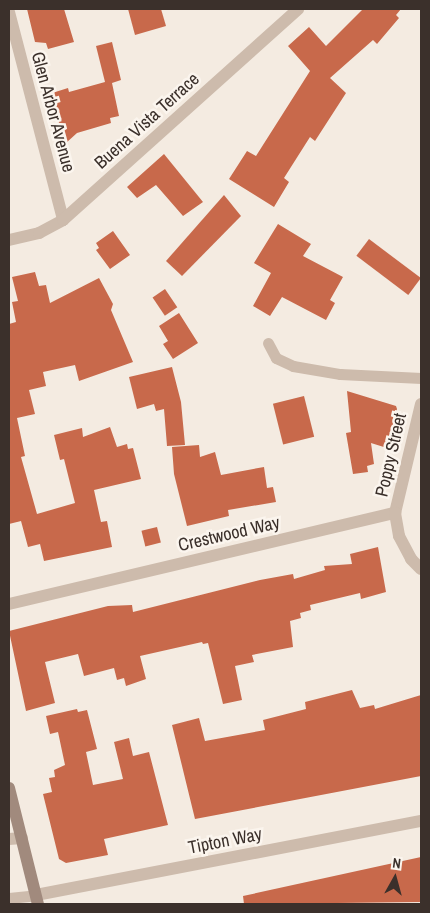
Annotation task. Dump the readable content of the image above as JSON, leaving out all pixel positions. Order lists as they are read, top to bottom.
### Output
{
  "streets": {
    "street": [
      "Glen Arbor Avenue",
      "Buena Vista Terrace",
      "Poppy Street",
      "Crestwood Way",
      "Tipton Way"
    ]
  },
  "crossings": [
    ["Glen Arbor Avenue", "Buena Vista Terrace"],
    ["Poppy Street", "Crestwood Way"]
  ],
  "north": "top"
}
